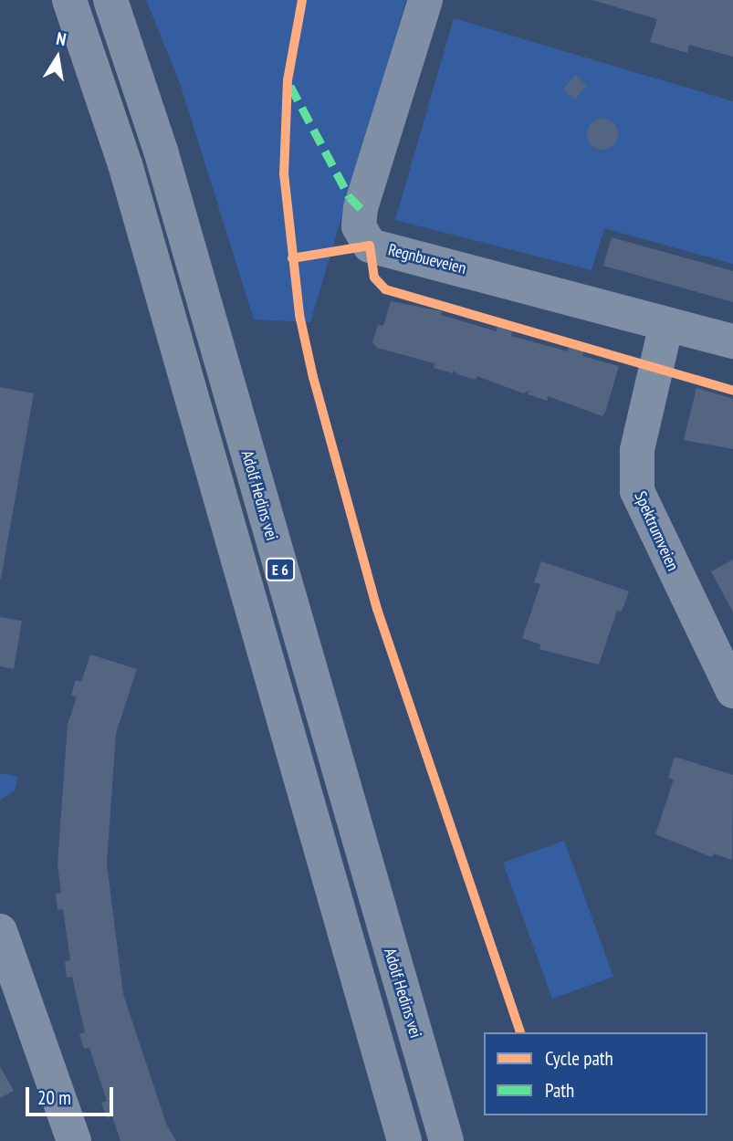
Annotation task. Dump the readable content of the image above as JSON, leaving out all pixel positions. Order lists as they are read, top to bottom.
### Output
{
  "streets": {
    "highway": ["Adolf Hedins vei", "E 6"],
    "street": ["Regnbueveien", "Spektrumveien"]
  },
  "crossings": [
    ["Regnbueveien", "Spektrumveien"]
  ],
  "legend": ["Cycle path", "Path"],
  "scale_bar": "20 m",
  "north": "top"
}
